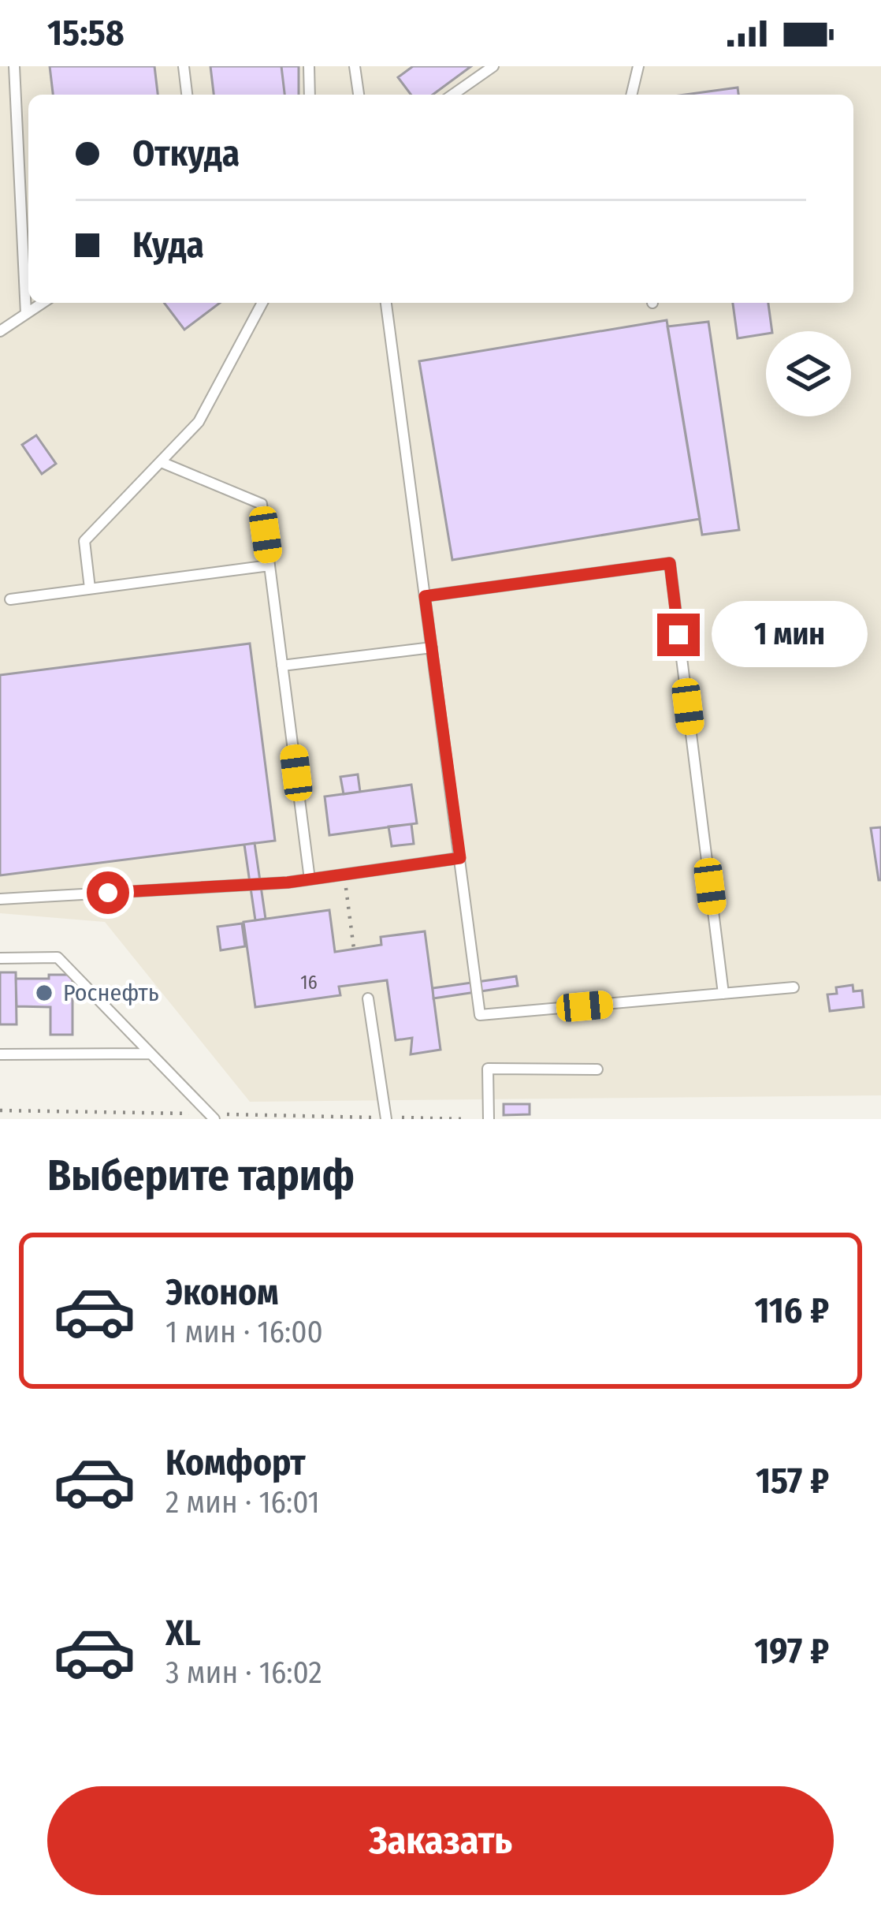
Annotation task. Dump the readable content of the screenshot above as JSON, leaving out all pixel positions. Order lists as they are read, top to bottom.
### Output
{
  "places": ["Роснефть"],
  "house_numbers": ["16"],
  "page": {
    "status": "15:58",
    "banner": ["Откуда", "Куда"],
    "bubble": "1 мин",
    "heading": "Выберите тариф",
    "list": [
      {
        "name": "Эконом",
        "note": "1 мин · 16:00",
        "value": "116 ₽"
      },
      {
        "name": "Комфорт",
        "note": "2 мин · 16:01",
        "value": "157 ₽"
      },
      {
        "name": "XL",
        "note": "3 мин · 16:02",
        "value": "197 ₽"
      }
    ],
    "buttons": "Заказать"
  }
}
